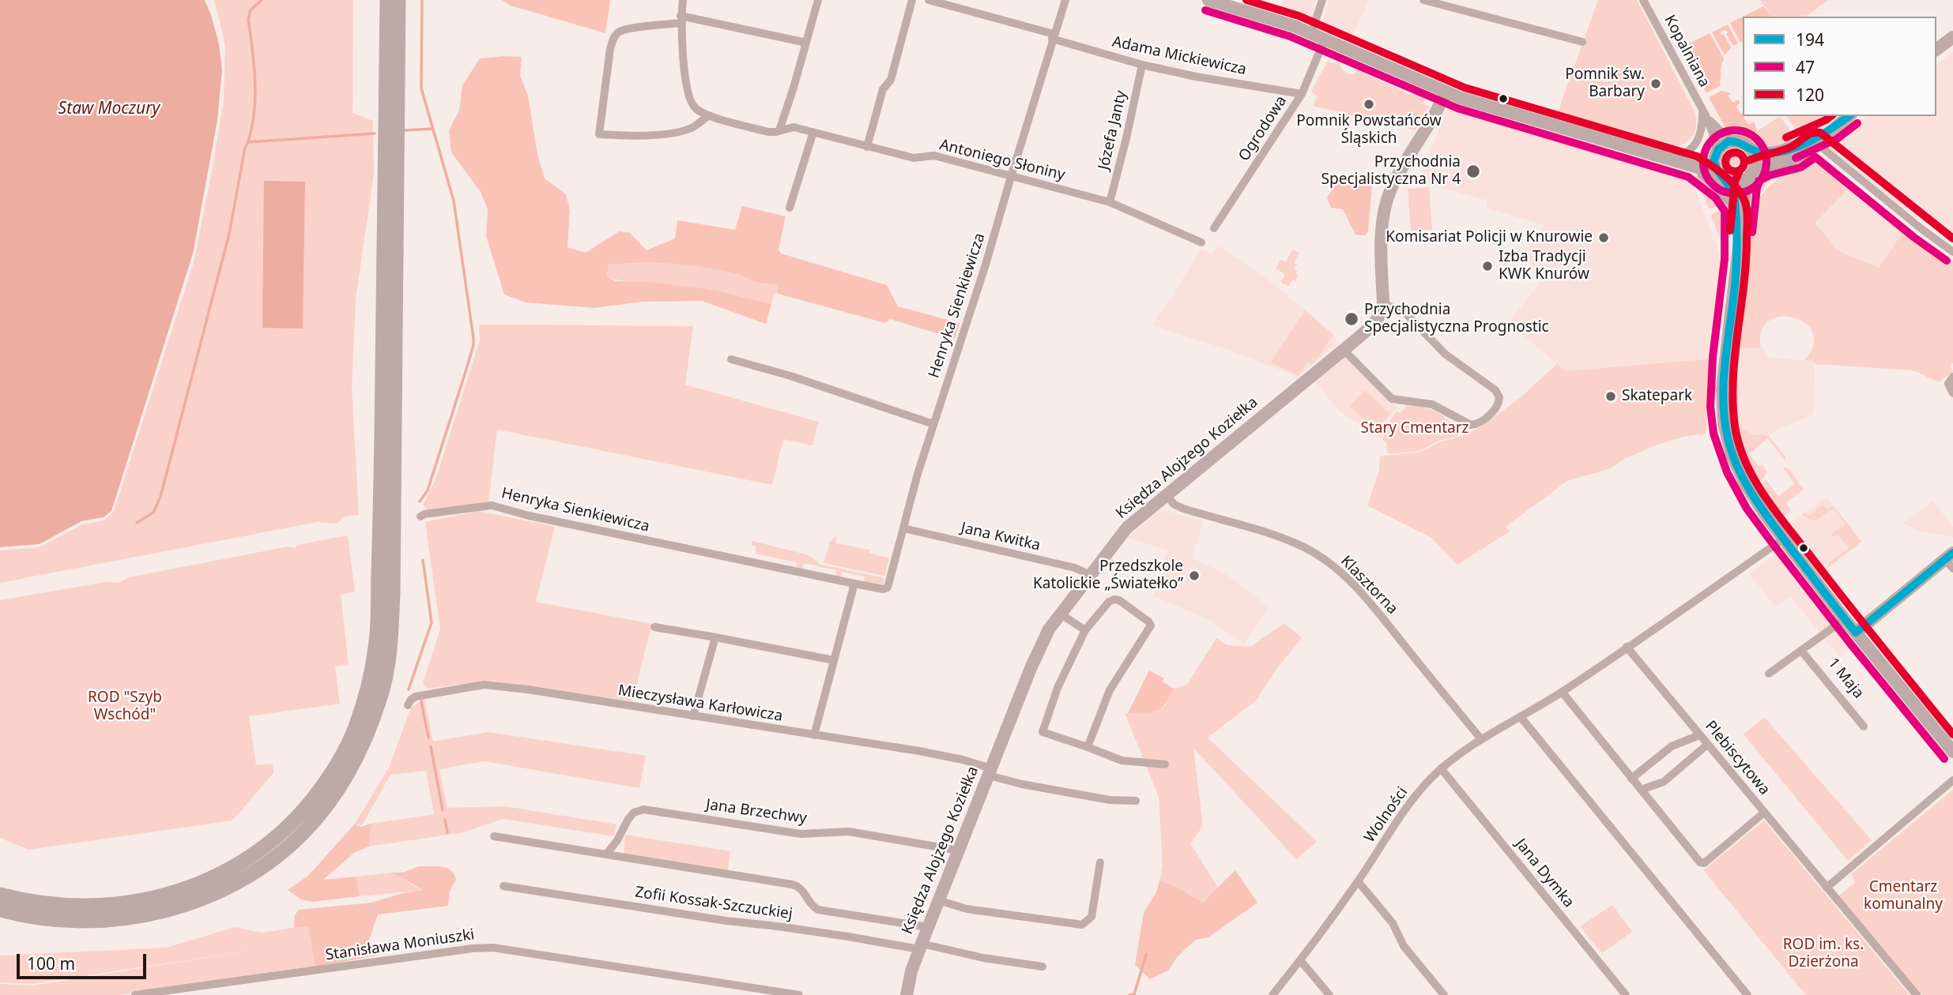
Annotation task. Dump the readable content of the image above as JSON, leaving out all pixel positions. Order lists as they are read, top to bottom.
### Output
{
  "streets": {
    "street": [
      "Kopalniana",
      "Adama Mickiewicza",
      "Ogrodowa",
      "Józefa Janty",
      "Antoniego Słoniny",
      "Henryka Sienkiewicza",
      "Księdza Alojzego Koziełka",
      "Jana Kwitka",
      "Klasztorna",
      "1 Maja",
      "Mieczysława Karłowicza",
      "Plebiscytowa",
      "Jana Brzechwy",
      "Wolności",
      "Jana Dymka",
      "Zofii Kossak-Szczuckiej",
      "Stanisława Moniuszki"
    ]
  },
  "crossings": [
    ["Adama Mickiewicza", "Ogrodowa"],
    ["Adama Mickiewicza", "Józefa Janty"],
    ["Adama Mickiewicza", "Henryka Sienkiewicza"],
    ["Józefa Janty", "Antoniego Słoniny"],
    ["Antoniego Słoniny", "Henryka Sienkiewicza"],
    ["Henryka Sienkiewicza", "Jana Kwitka"],
    ["Księdza Alojzego Koziełka", "Jana Kwitka"],
    ["Księdza Alojzego Koziełka", "Klasztorna"],
    ["Księdza Alojzego Koziełka", "Mieczysława Karłowicza"],
    ["Księdza Alojzego Koziełka", "Jana Brzechwy"],
    ["Księdza Alojzego Koziełka", "Zofii Kossak-Szczuckiej"],
    ["Klasztorna", "Wolności"],
    ["Plebiscytowa", "Wolności"],
    ["Wolności", "Jana Dymka"]
  ],
  "water": ["Staw Moczury"],
  "parks": [
    "Stary Cmentarz",
    "ROD \"Szyb Wschód\"",
    "Cmentarz komunalny",
    "ROD im. ks. Dzierżona"
  ],
  "places": [
    "Pomnik św. Barbary",
    "Pomnik Powstańców Śląskich",
    "Przychodnia Specjalistyczna Nr 4",
    "Komisariat Policji w Knurowie",
    "Izba Tradycji KWK Knurów",
    "Przychodnia Specjalistyczna Prognostic",
    "Skatepark",
    "Przedszkole Katolickie „Światełko”"
  ],
  "lines": ["transit line 120", "transit line 47", "transit line 194"],
  "legend": ["194", "47", "120"],
  "scale_bar": "100 m"
}
